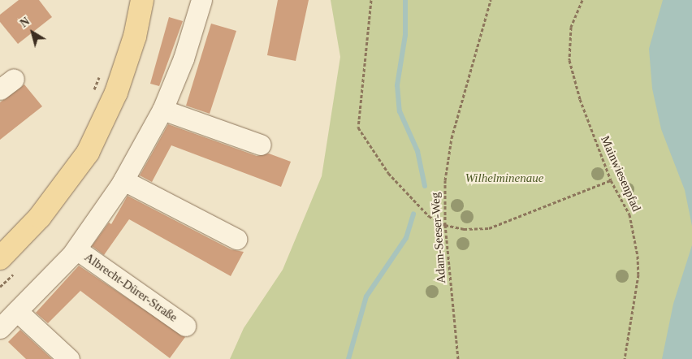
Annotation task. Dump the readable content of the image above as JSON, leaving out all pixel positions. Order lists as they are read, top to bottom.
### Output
{
  "streets": {
    "street": ["Albrecht-Dürer-Straße"],
    "path": ["Mainwiesenpfad", "Adam-Seeser-Weg"]
  },
  "parks": ["Wilhelminenaue"],
  "north": "top left"
}
